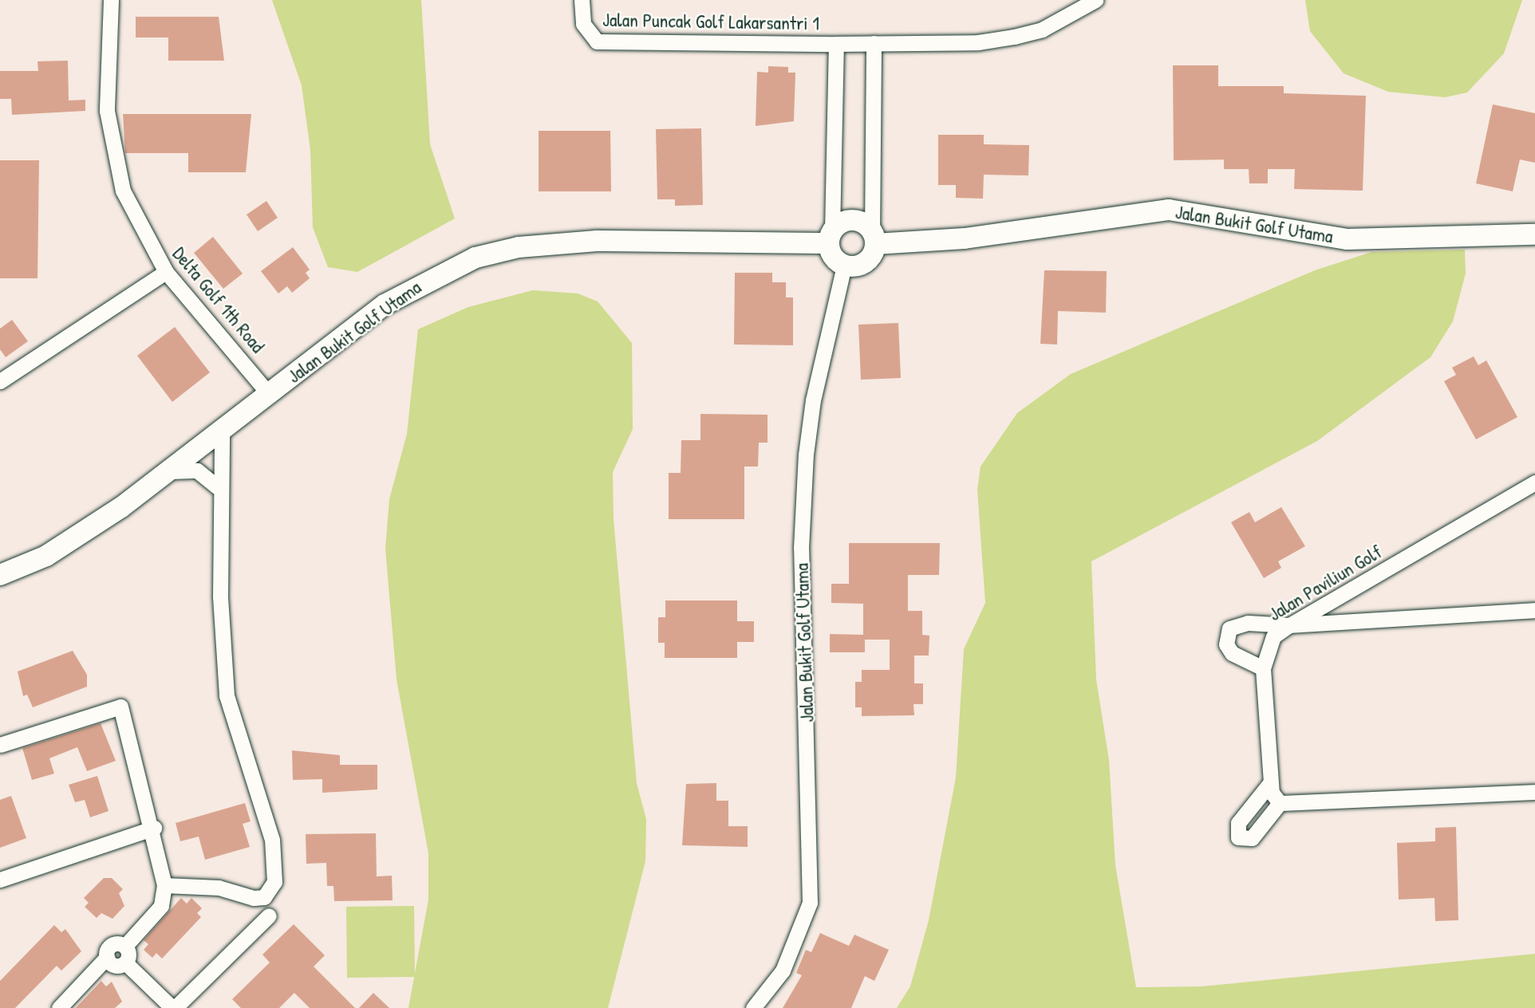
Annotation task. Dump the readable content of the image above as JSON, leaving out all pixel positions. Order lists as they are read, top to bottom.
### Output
{
  "streets": {
    "street": [
      "Jalan Puncak Golf Lakarsantri 1",
      "Jalan Bukit Golf Utama",
      "Delta Golf 1th Road",
      "Jalan Paviliun Golf"
    ]
  },
  "crossings": [
    ["Jalan Puncak Golf Lakarsantri 1", "Jalan Bukit Golf Utama"],
    ["Jalan Bukit Golf Utama", "Delta Golf 1th Road"]
  ]
}
